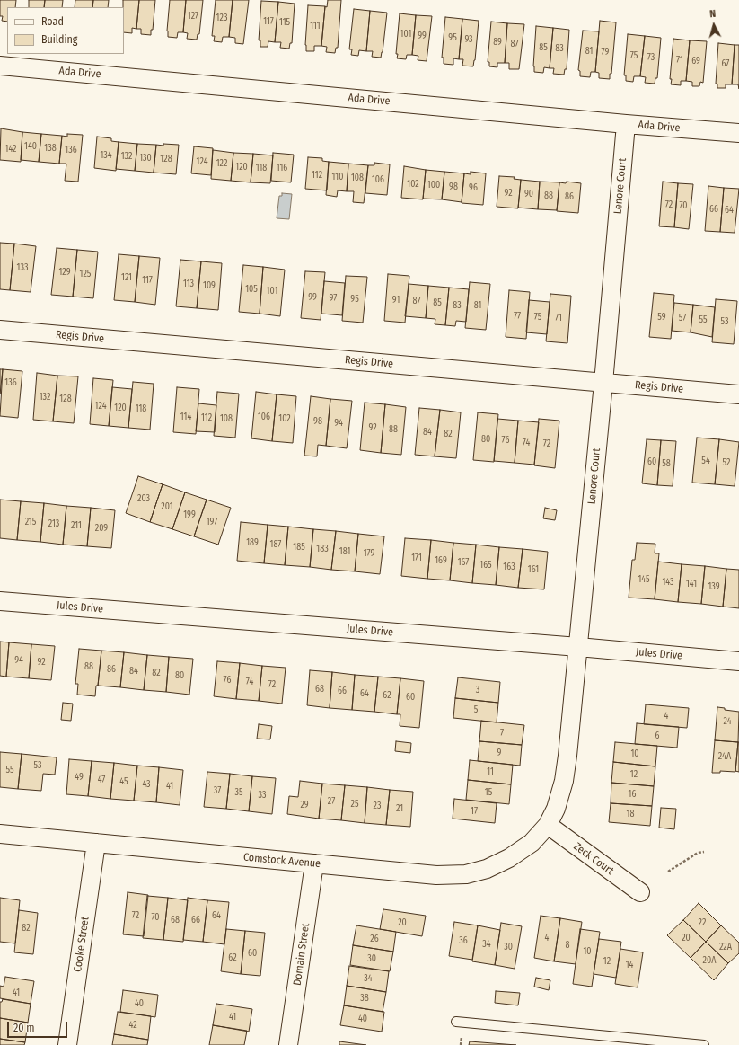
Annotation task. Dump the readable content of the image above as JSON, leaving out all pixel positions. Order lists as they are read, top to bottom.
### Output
{
  "streets": {
    "street": [
      "Ada Drive",
      "Lenore Court",
      "Regis Drive",
      "Jules Drive",
      "Zeck Court",
      "Comstock Avenue",
      "Cooke Street",
      "Domain Street"
    ]
  },
  "crossings": [
    ["Ada Drive", "Lenore Court"],
    ["Lenore Court", "Regis Drive"],
    ["Lenore Court", "Jules Drive"],
    ["Lenore Court", "Zeck Court"],
    ["Lenore Court", "Comstock Avenue"],
    ["Zeck Court", "Comstock Avenue"],
    ["Comstock Avenue", "Cooke Street"],
    ["Comstock Avenue", "Domain Street"]
  ],
  "house_numbers": [
    "127",
    "123",
    "117",
    "115",
    "111",
    "101",
    "99",
    "95",
    "93",
    "89",
    "87",
    "85",
    "83",
    "81",
    "79",
    "75",
    "73",
    "71",
    "69",
    "67",
    "140",
    "138",
    "142",
    "136",
    "134",
    "132",
    "130",
    "128",
    "124",
    "122",
    "120",
    "118",
    "116",
    "112",
    "110",
    "108",
    "106",
    "102",
    "100",
    "98",
    "96",
    "92",
    "90",
    "88",
    "86",
    "72",
    "70",
    "66",
    "64",
    "133",
    "129",
    "125",
    "121",
    "117",
    "113",
    "109",
    "105",
    "101",
    "99",
    "97",
    "95",
    "91",
    "87",
    "85",
    "83",
    "81",
    "77",
    "75",
    "59",
    "71",
    "57",
    "55",
    "53",
    "136",
    "132",
    "128",
    "124",
    "120",
    "118",
    "114",
    "106",
    "112",
    "108",
    "102",
    "98",
    "94",
    "92",
    "88",
    "84",
    "82",
    "80",
    "76",
    "74",
    "72",
    "54",
    "60",
    "52",
    "58",
    "203",
    "201",
    "199",
    "215",
    "197",
    "213",
    "211",
    "209",
    "189",
    "187",
    "185",
    "183",
    "181",
    "179",
    "171",
    "169",
    "167",
    "165",
    "163",
    "161",
    "145",
    "143",
    "141",
    "139",
    "94",
    "92",
    "88",
    "86",
    "84",
    "82",
    "80",
    "76",
    "74",
    "72",
    "68",
    "3",
    "66",
    "64",
    "62",
    "60",
    "5",
    "4",
    "24",
    "7",
    "6",
    "9",
    "10",
    "24A",
    "53",
    "55",
    "11",
    "12",
    "49",
    "47",
    "45",
    "43",
    "41",
    "37",
    "35",
    "15",
    "16",
    "33",
    "27",
    "25",
    "29",
    "23",
    "21",
    "17",
    "18",
    "72",
    "64",
    "70",
    "68",
    "66",
    "20",
    "22",
    "82",
    "4",
    "20",
    "26",
    "36",
    "34",
    "8",
    "30",
    "22A",
    "10",
    "60",
    "62",
    "30",
    "20A",
    "12",
    "14",
    "34",
    "41",
    "38",
    "40",
    "41",
    "40",
    "42"
  ],
  "legend": ["Road", "Building"],
  "scale_bar": "20 m",
  "north": "top"
}
